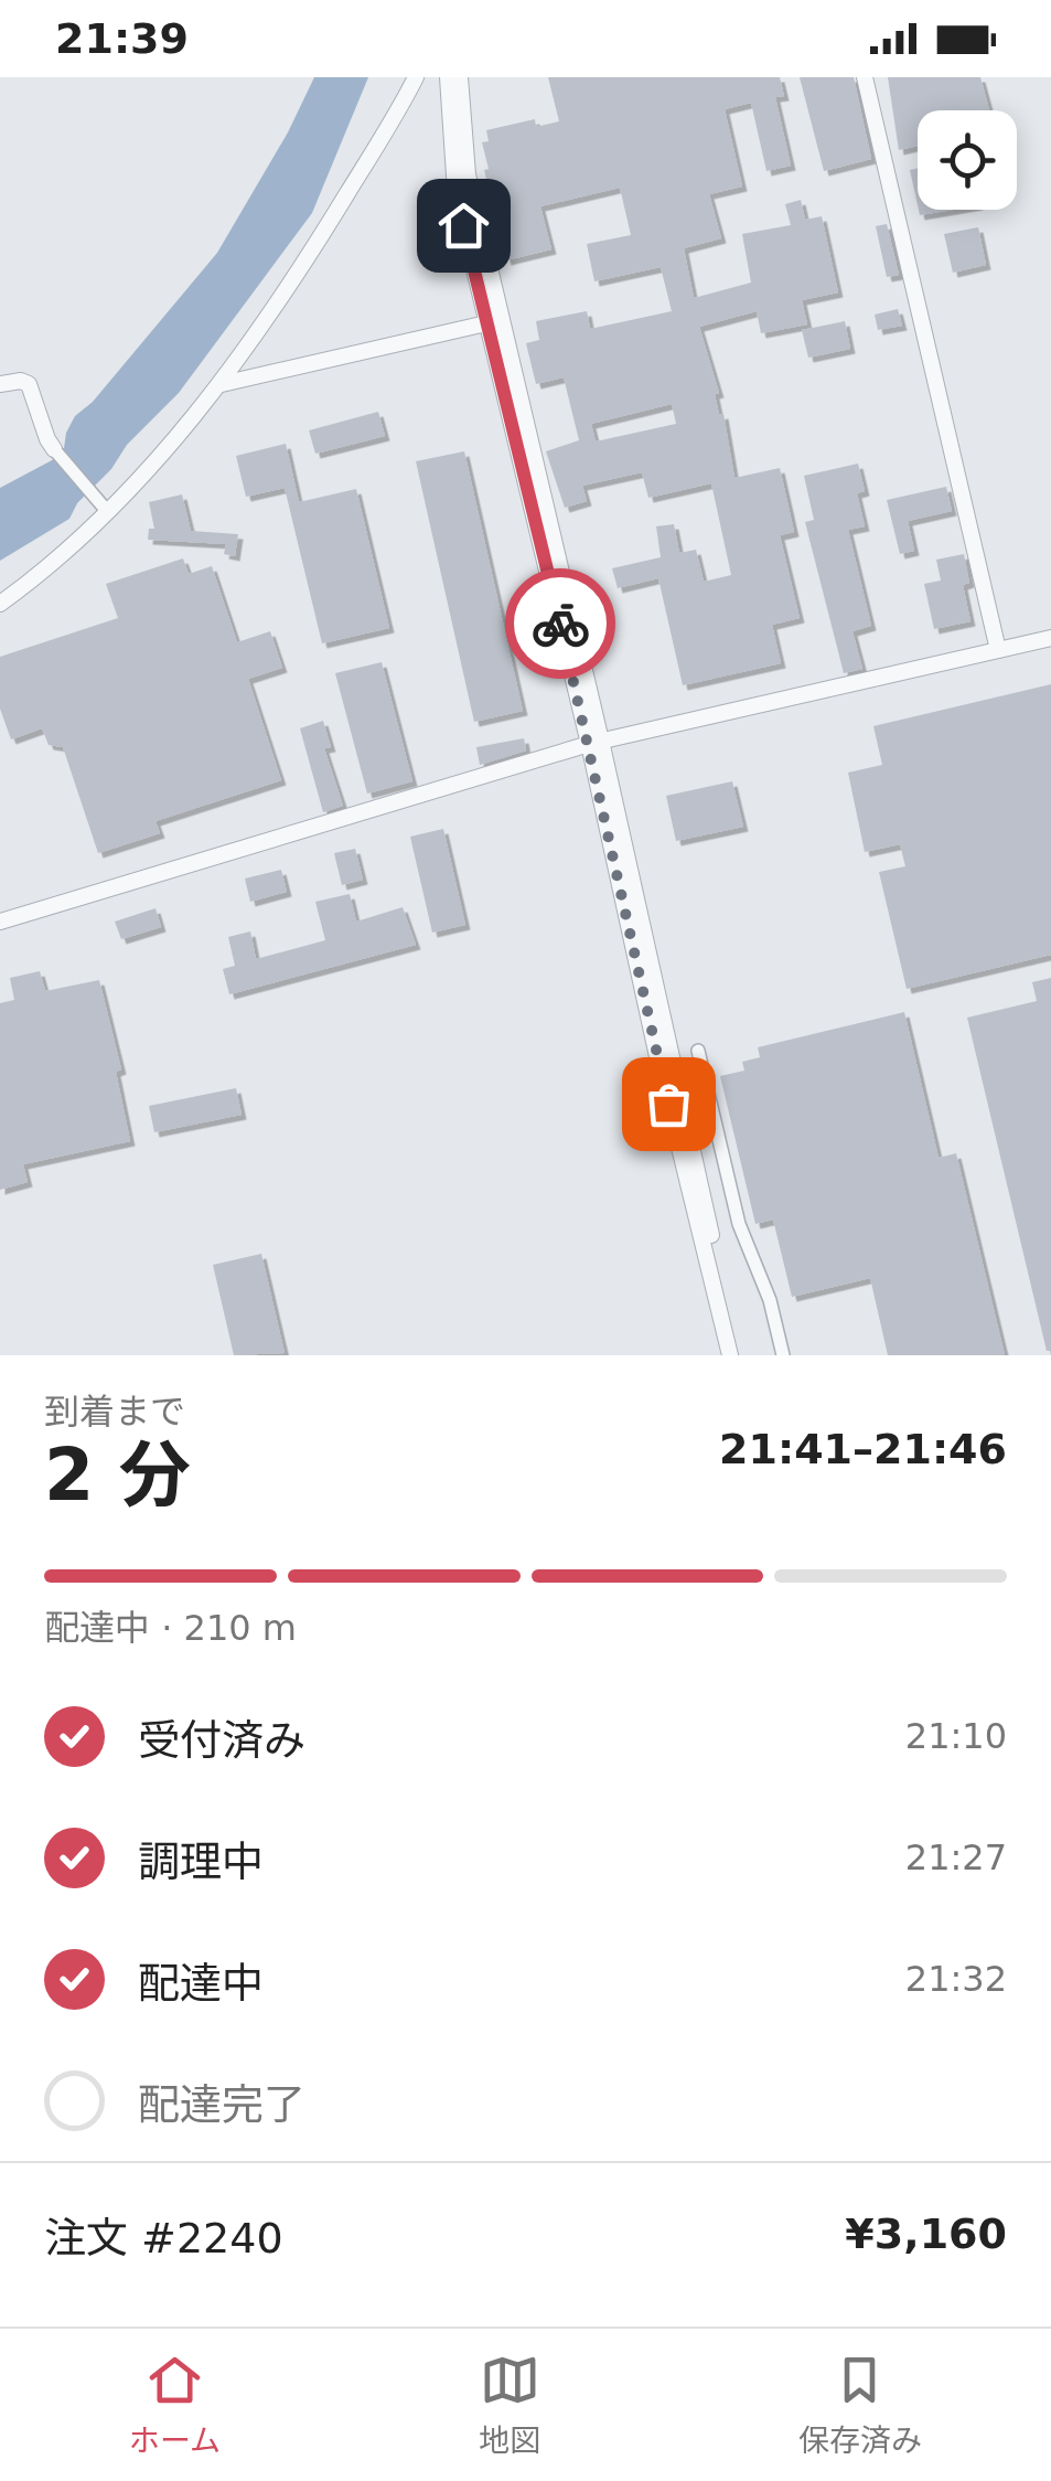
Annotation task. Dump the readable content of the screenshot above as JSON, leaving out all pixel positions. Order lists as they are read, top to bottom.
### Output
{
  "page": {
    "status": "21:39",
    "heading": ["2 分", "到着まで", "21:41–21:46"],
    "panel": ["注文 #2240", "¥3,160"],
    "bar": "配達中 · 210 m",
    "list": [
      ["受付済み", "21:10"],
      ["調理中", "21:27"],
      ["配達中", "21:32"],
      "配達完了"
    ],
    "tabs": ["ホーム", "地図", "保存済み"]
  }
}
